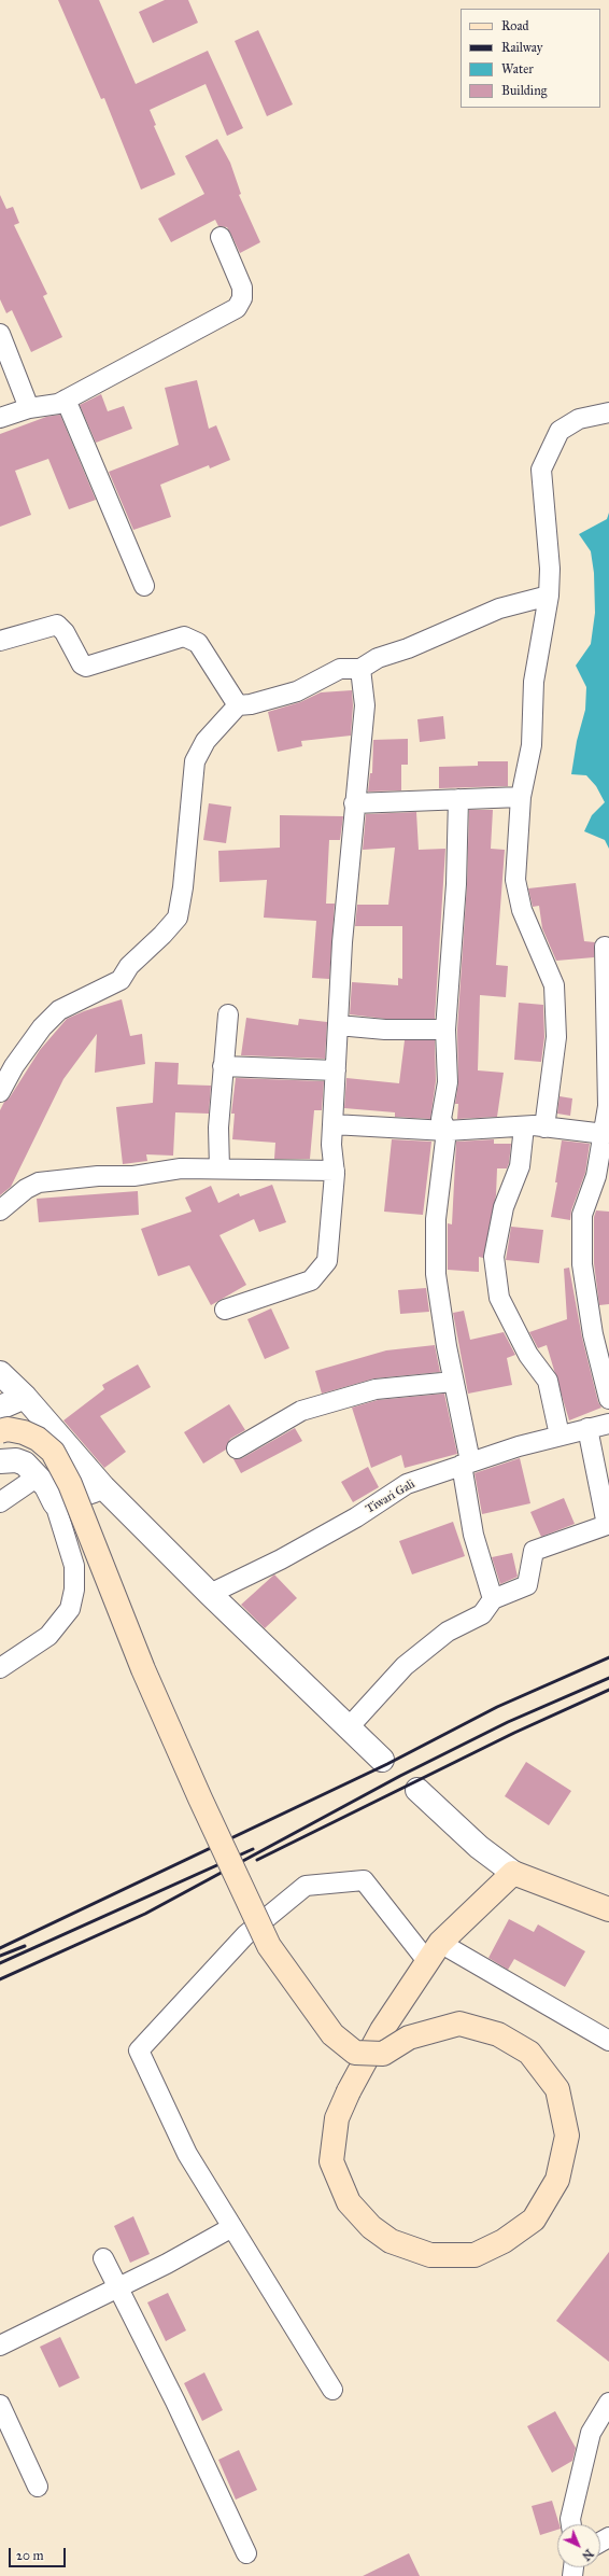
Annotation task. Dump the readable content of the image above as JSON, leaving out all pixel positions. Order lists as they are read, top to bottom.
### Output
{
  "streets": {
    "street": ["Tiwari Gali"]
  },
  "legend": [
    "Road",
    "Railway",
    "Water",
    "Building"
  ],
  "scale_bar": "20 m",
  "north": "bottom right"
}
